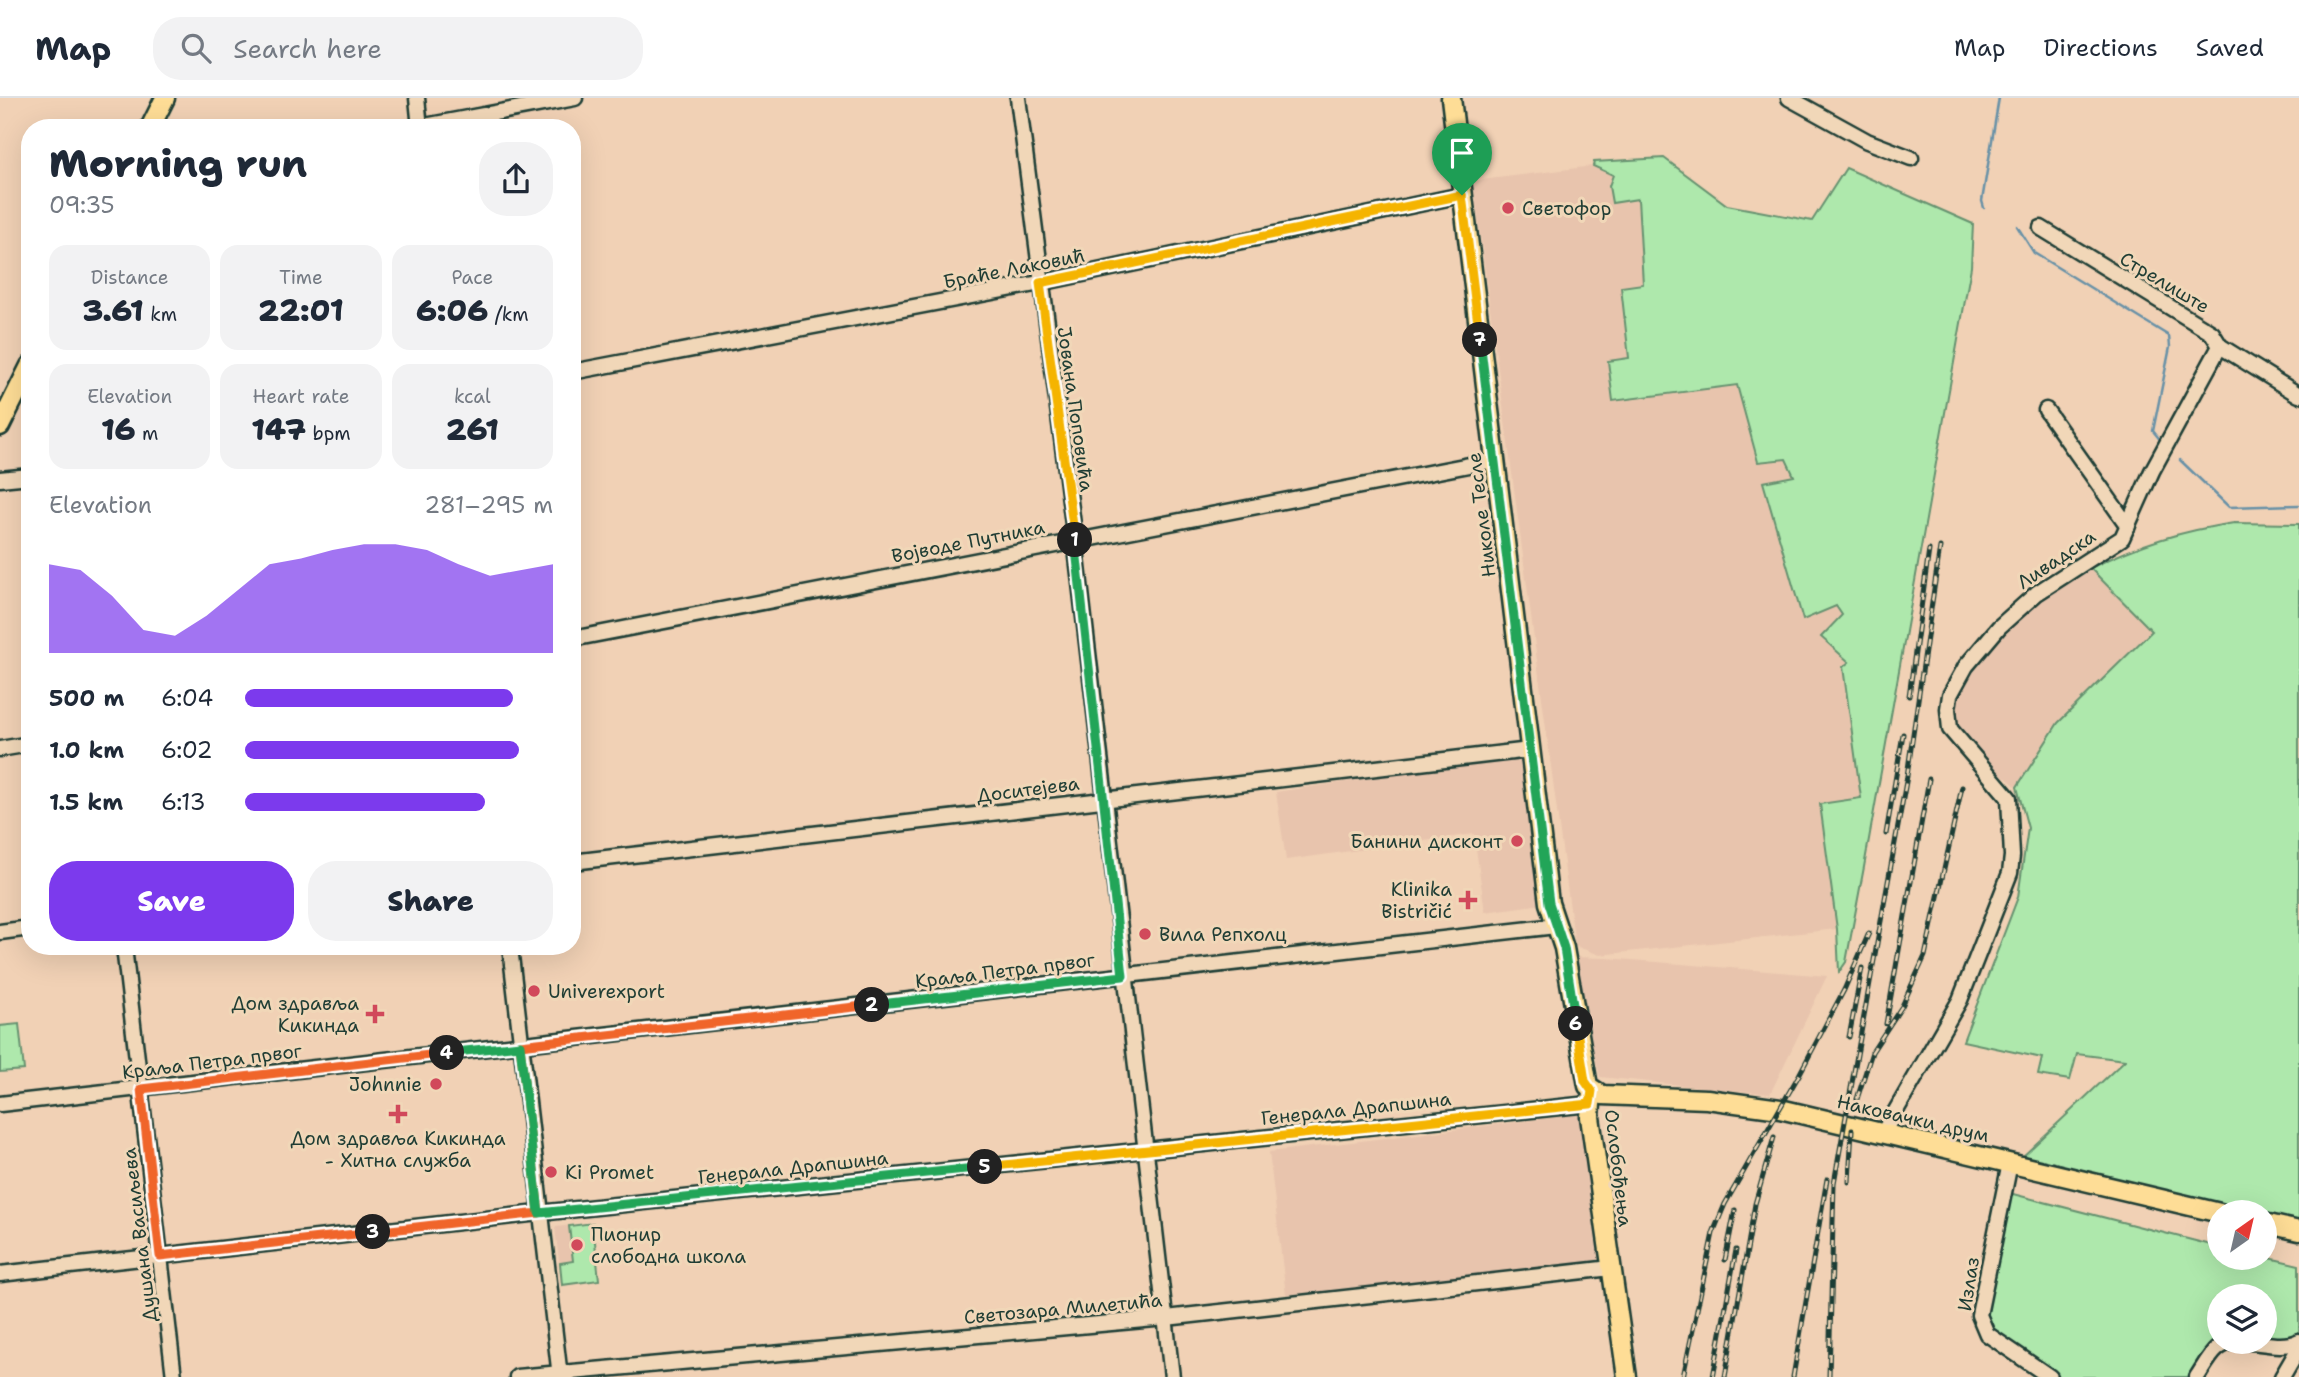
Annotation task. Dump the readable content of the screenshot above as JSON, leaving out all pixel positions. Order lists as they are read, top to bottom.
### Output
{
  "streets": {
    "main road": ["Николе Тесле", "Наковачки друм", "Ослобођења"],
    "street": [
      "Браће Лаковић",
      "Стрелиште",
      "Јована Поповића",
      "Војводе Путника",
      "Ливадска",
      "Доситејева",
      "Краља Петра првог",
      "Генерала Драпшина",
      "Душана Васиљева",
      "Излаз",
      "Светозара Милетића"
    ]
  },
  "crossings": [
    ["Браће Лаковић", "Јована Поповића"],
    ["Браће Лаковић", "Николе Тесле"],
    ["Стрелиште", "Ливадска"],
    ["Јована Поповића", "Војводе Путника"],
    ["Јована Поповића", "Доситејева"],
    ["Јована Поповића", "Краља Петра првог"],
    ["Јована Поповића", "Генерала Драпшина"],
    ["Јована Поповића", "Светозара Милетића"],
    ["Николе Тесле", "Војводе Путника"],
    ["Николе Тесле", "Доситејева"],
    ["Николе Тесле", "Краља Петра првог"],
    ["Николе Тесле", "Ослобођења"],
    ["Ливадска", "Наковачки друм"],
    ["Краља Петра првог", "Ослобођења"],
    ["Краља Петра првог", "Душана Васиљева"],
    ["Генерала Драпшина", "Наковачки друм"],
    ["Генерала Драпшина", "Ослобођења"],
    ["Генерала Драпшина", "Душана Васиљева"],
    ["Наковачки друм", "Ослобођења"],
    ["Наковачки друм", "Излаз"],
    ["Ослобођења", "Светозара Милетића"]
  ],
  "places": {
    "other": [
      "Светофор",
      "Банини дисконт",
      "Вила Репхолц",
      "Univerexport",
      "Johnnie",
      "Ki Promet",
      "Пионир слободна школа"
    ],
    "health": ["Klinika Bistričić", "Дом здравља Кикинда", "Дом здравља Кикинда - Хитна служба"]
  },
  "north": "top right",
  "page": {
    "header": "Map",
    "search": "Search here",
    "nav": ["Map", "Directions", "Saved"],
    "heading": ["Morning run", "09:35"],
    "stats": [
      ["Distance", "3.61 km"],
      ["Time", "22:01"],
      ["Pace", "6:06 /km"],
      ["Elevation", "16 m"],
      ["Heart rate", "147 bpm"],
      ["kcal", "261"]
    ],
    "pins": [
      "7",
      "1",
      "2",
      "6",
      "4",
      "5",
      "3"
    ],
    "chart": ["Elevation", "281–295 m"],
    "list": [
      {
        "name": "500 m",
        "note": "6:04"
      },
      {
        "name": "1.0 km",
        "note": "6:02"
      },
      {
        "name": "1.5 km",
        "note": "6:13"
      }
    ],
    "buttons": ["Save", "Share"]
  }
}
